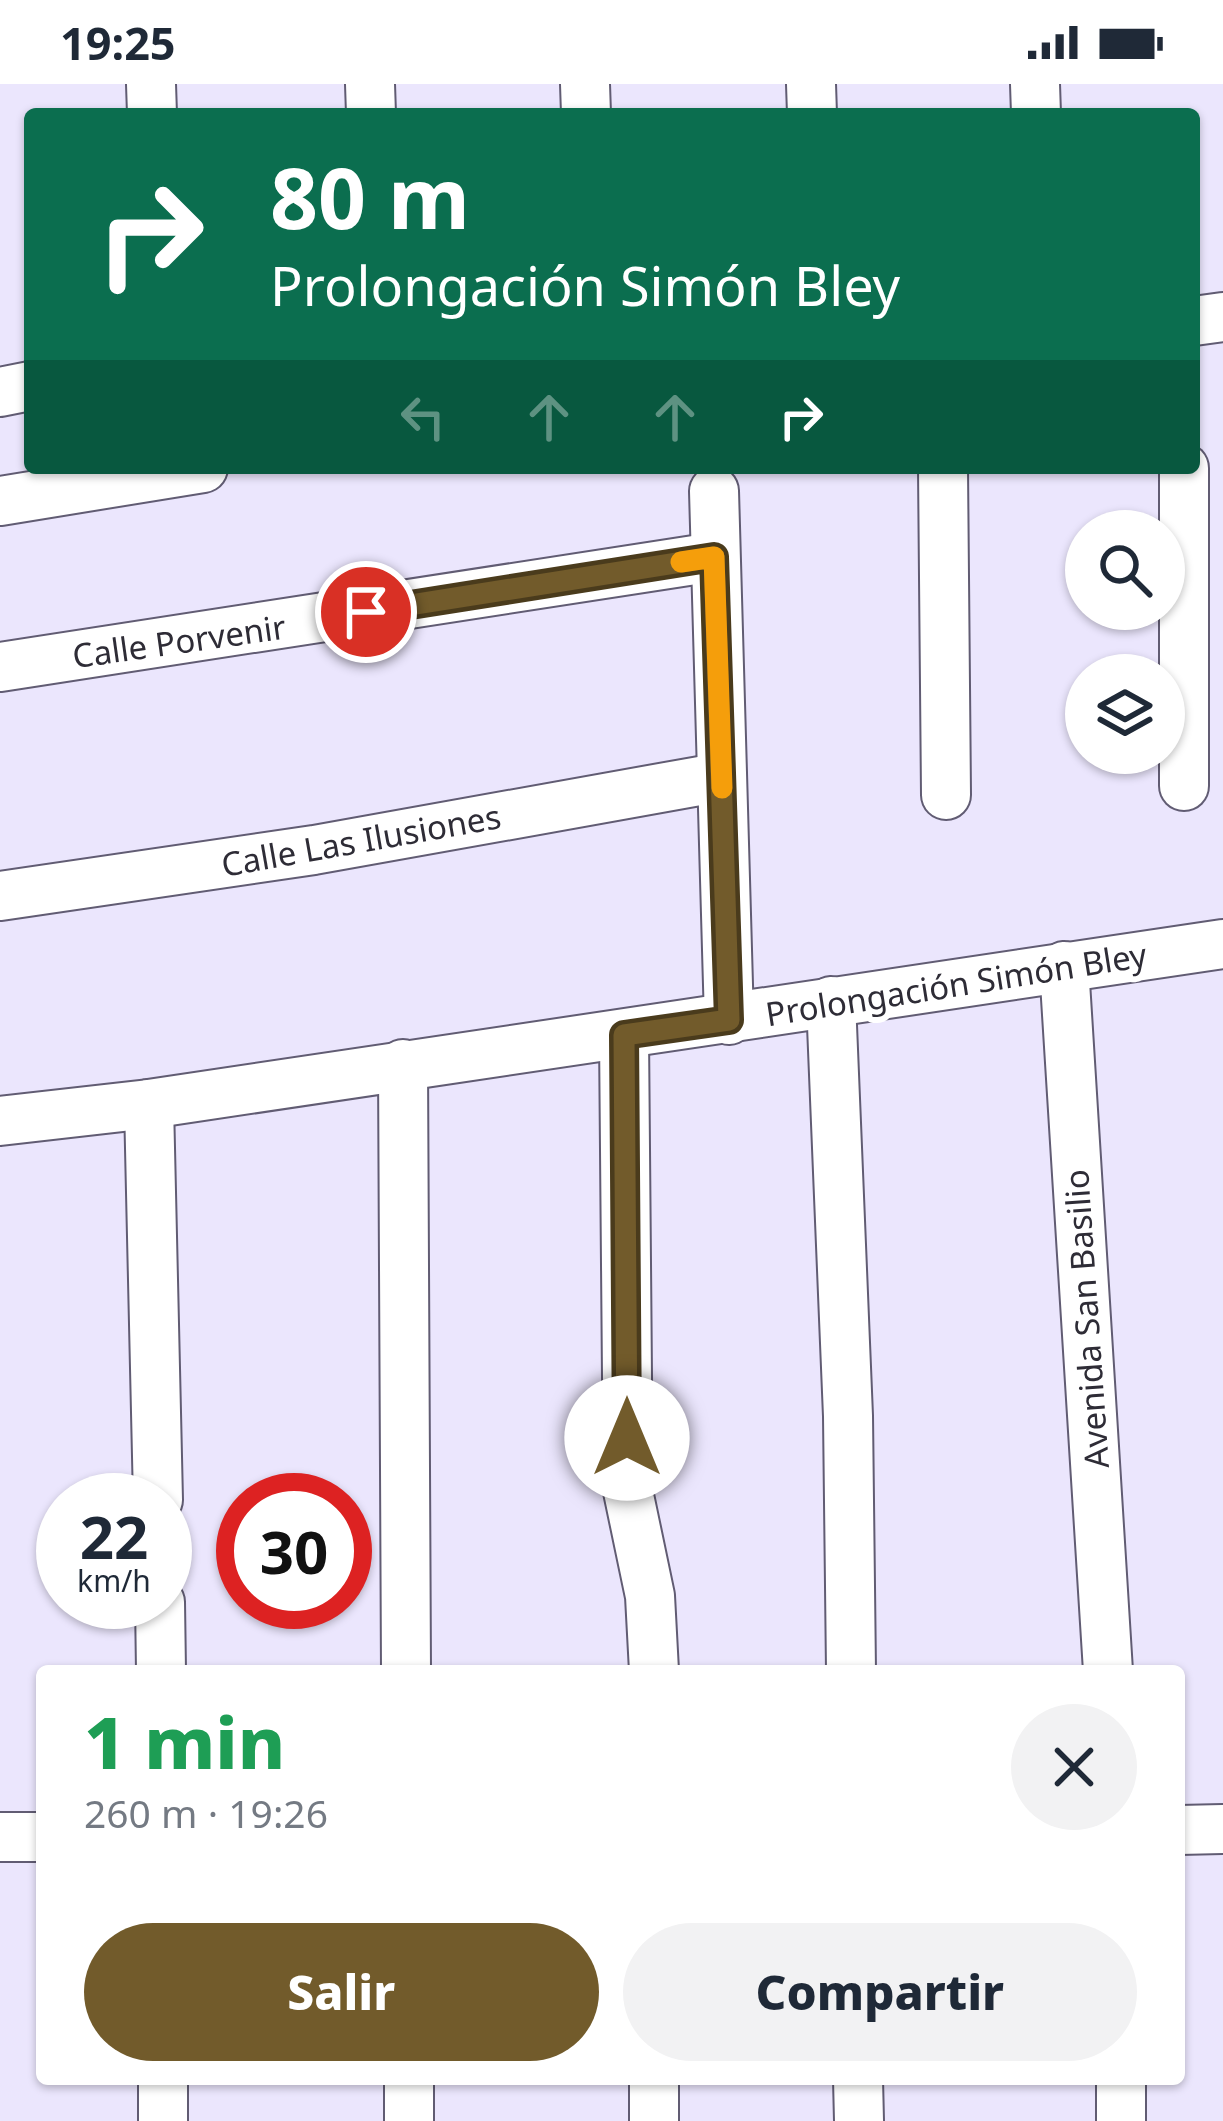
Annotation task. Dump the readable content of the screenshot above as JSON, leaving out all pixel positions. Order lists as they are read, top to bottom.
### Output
{
  "streets": {
    "street": [
      "Calle Porvenir",
      "Calle Las Ilusiones",
      "Prolongación Simón Bley",
      "Avenida San Basilio"
    ]
  },
  "crossings": [
    ["Prolongación Simón Bley", "Avenida San Basilio"]
  ],
  "page": {
    "status": "19:25",
    "turn": ["80 m", "Prolongación Simón Bley"],
    "speed": "22 km/h",
    "limit": "30",
    "heading": ["1 min", "260 m · 19:26"],
    "buttons": ["Salir", "Compartir"]
  }
}
